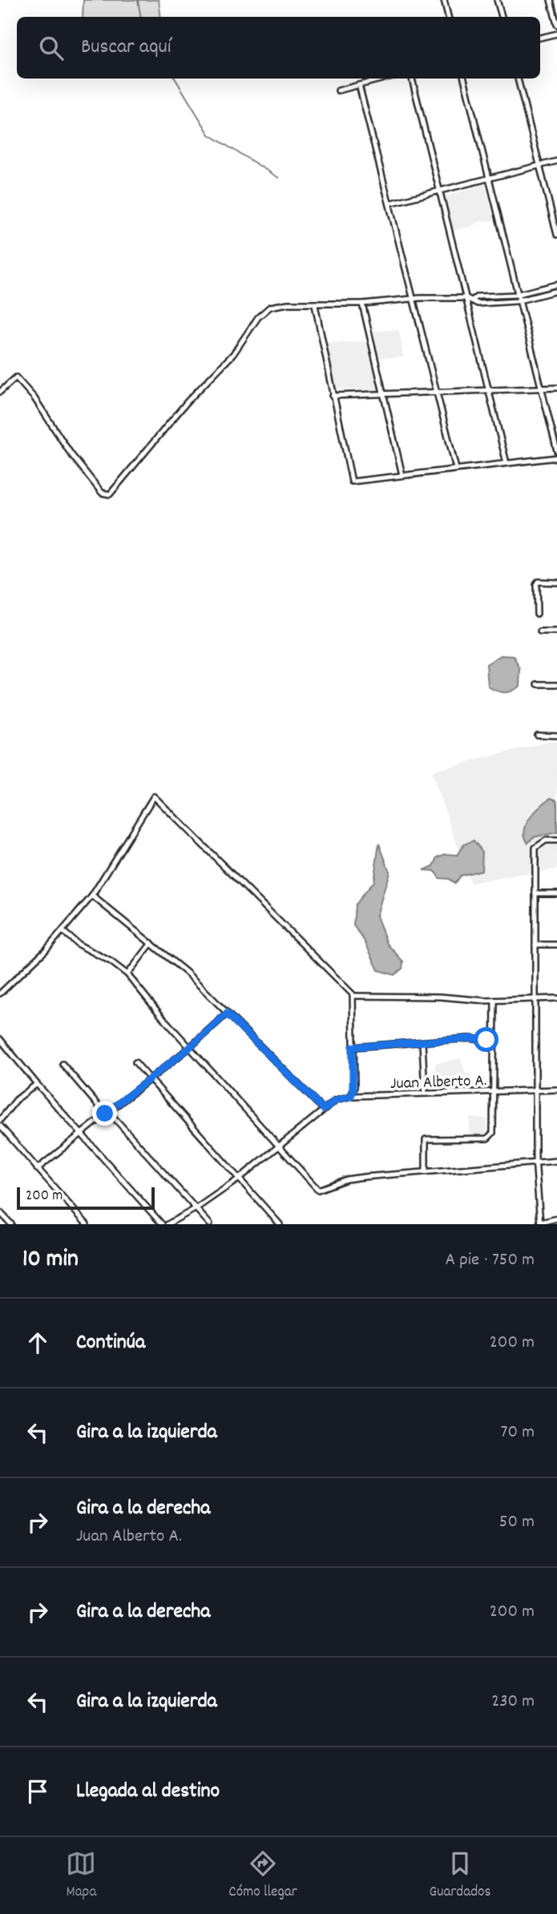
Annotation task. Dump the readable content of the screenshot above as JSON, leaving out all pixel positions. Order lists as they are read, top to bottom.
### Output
{
  "streets": {
    "street": ["Juan Alberto A."]
  },
  "scale_bar": "200 m",
  "page": {
    "search": "Buscar aquí",
    "scale": "200 m",
    "heading": ["10 min", "A pie · 750 m"],
    "list": [
      ["Continúa", "200 m"],
      ["Gira a la izquierda", "70 m"],
      ["Gira a la derecha", "Juan Alberto A.", "50 m"],
      ["Gira a la derecha", "200 m"],
      ["Gira a la izquierda", "230 m"],
      "Llegada al destino"
    ],
    "nav": ["Mapa", "Cómo llegar", "Guardados"]
  }
}
